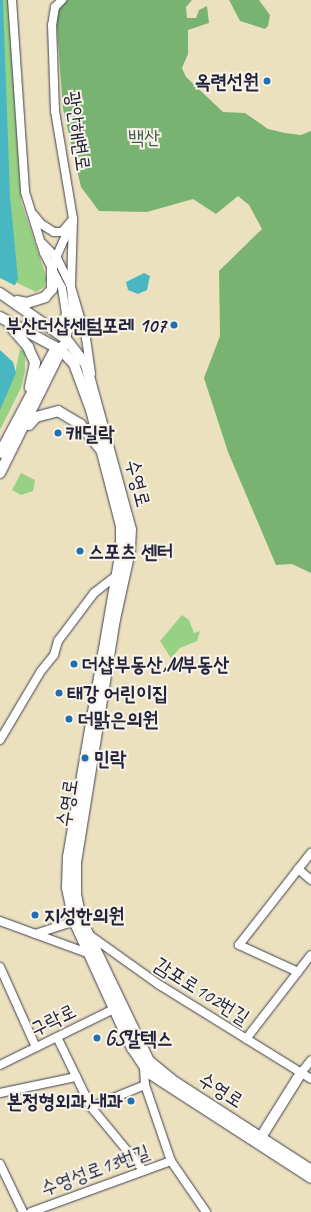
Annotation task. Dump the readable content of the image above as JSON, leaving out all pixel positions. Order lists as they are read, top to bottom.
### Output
{
  "streets": {
    "main road": ["수영로"],
    "street": [
      "광안해변로",
      "감포로102번길",
      "구락로",
      "수영성로13번길"
    ]
  },
  "crossings": [
    ["수영로", "감포로102번길"],
    ["수영로", "구락로"]
  ],
  "parks": ["백산"],
  "places": [
    "옥련선원",
    "부산더샵센텀포레 107",
    "캐딜락",
    "스포츠 센터",
    "더샵부동산,M부동산",
    "태강 어린이집",
    "더맑은의원",
    "민락",
    "지성한의원",
    "GS칼텍스",
    "본정형외과,내과"
  ]
}
